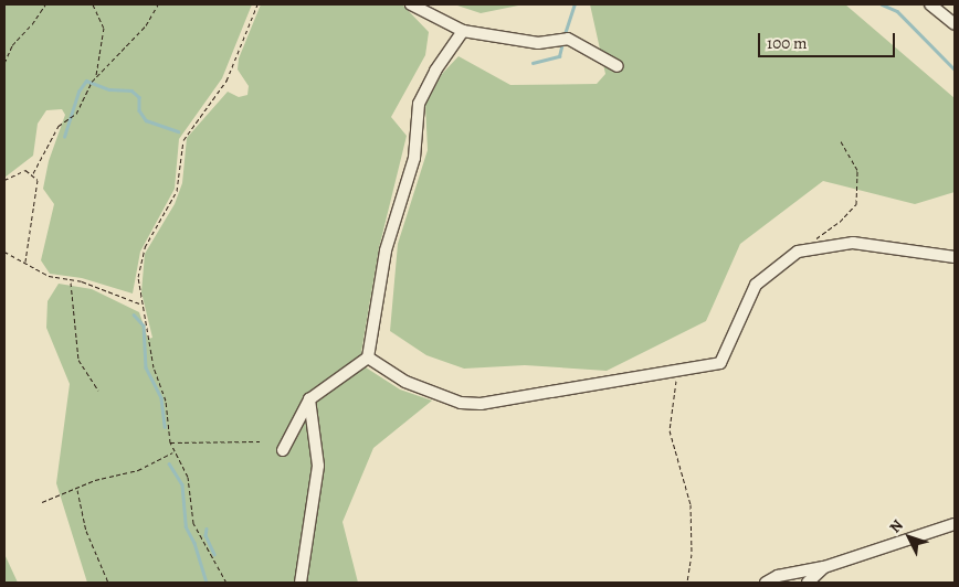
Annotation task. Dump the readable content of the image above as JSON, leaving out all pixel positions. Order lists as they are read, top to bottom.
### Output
{
  "scale_bar": "100 m",
  "north": "top left"
}
